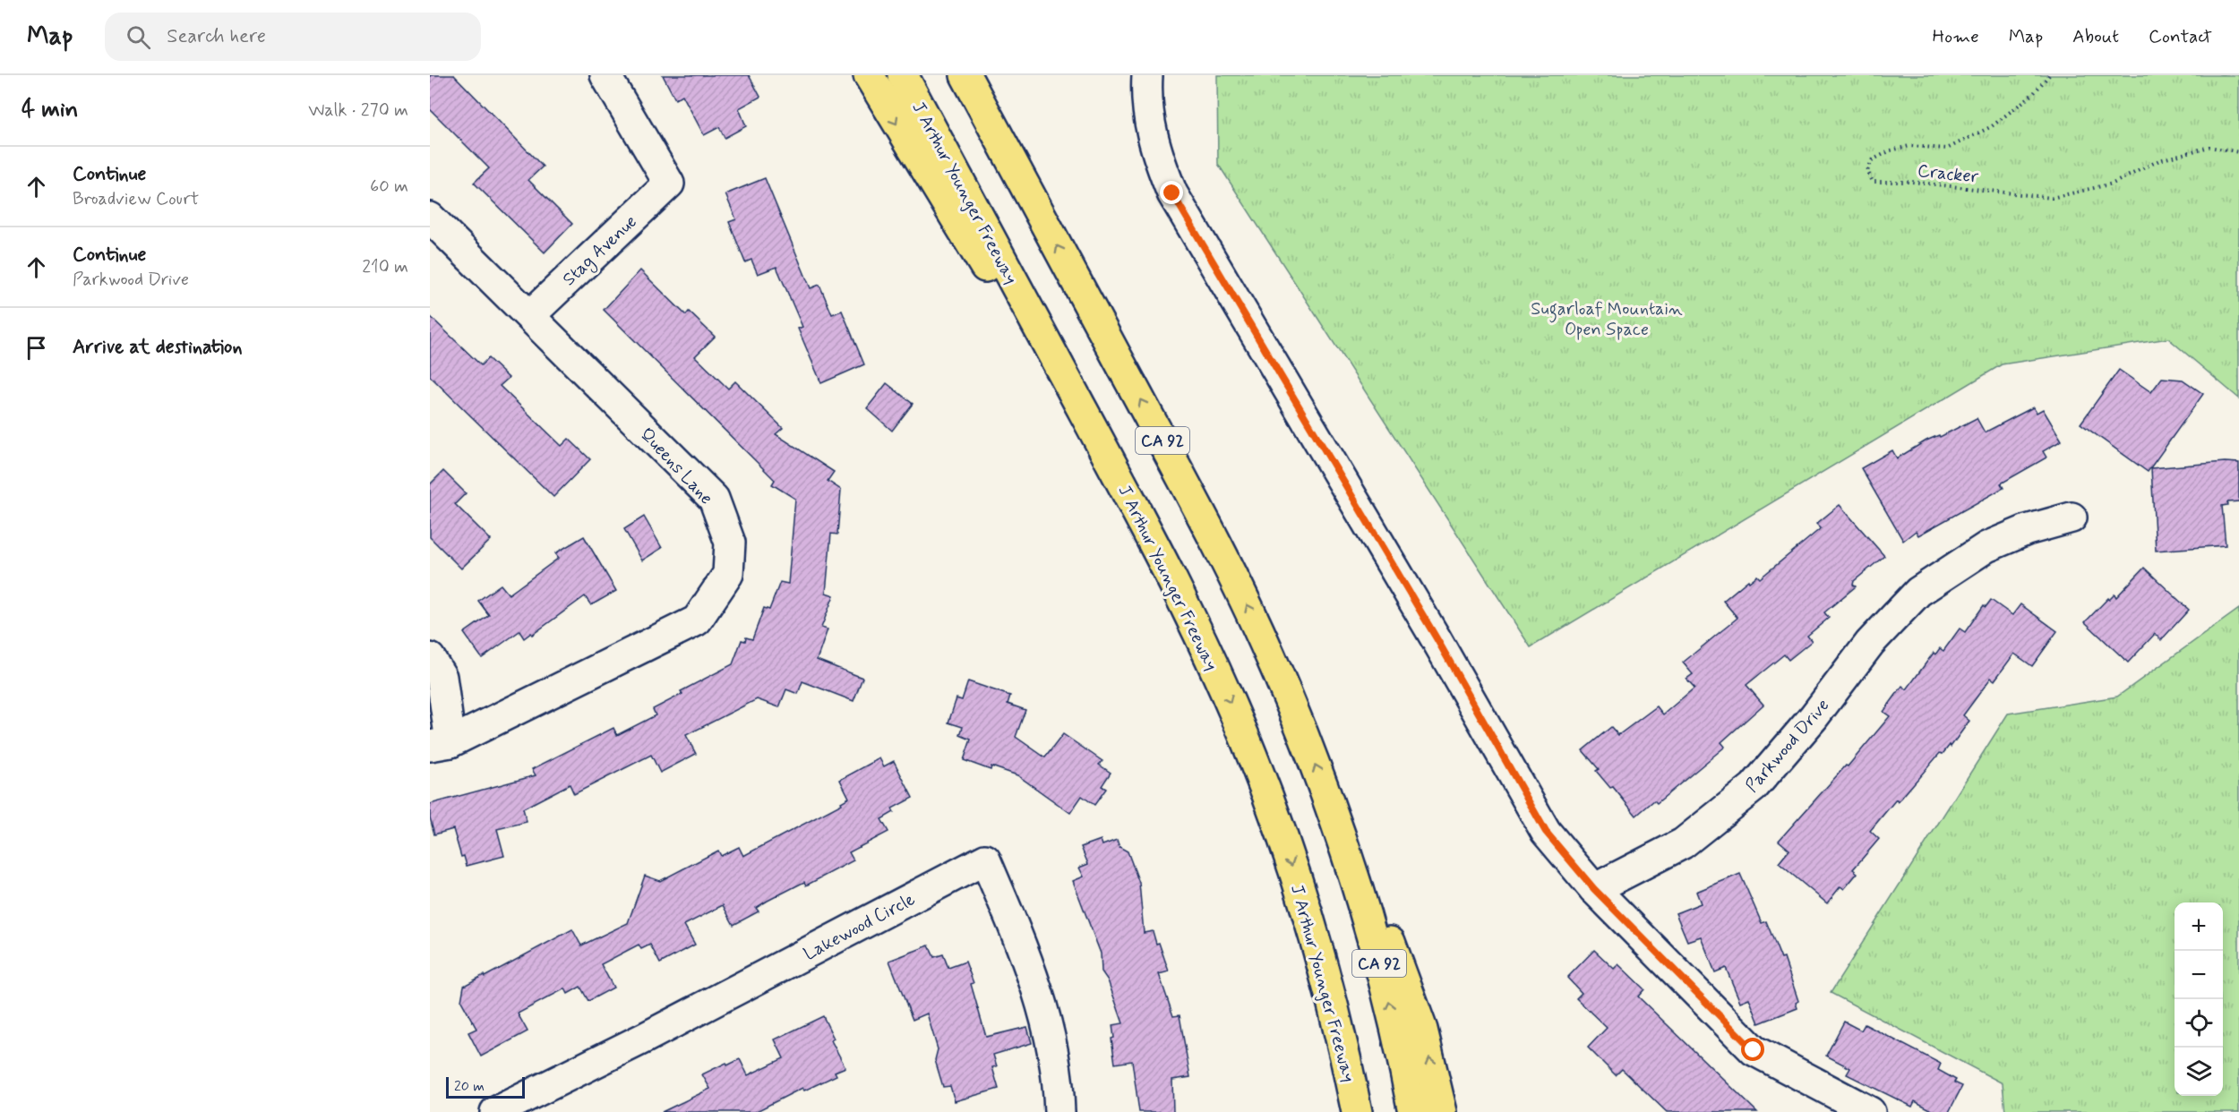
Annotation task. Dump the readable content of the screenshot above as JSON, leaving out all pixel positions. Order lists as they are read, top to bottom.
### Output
{
  "streets": {
    "highway": ["J Arthur Younger Freeway", "CA 92"],
    "street": [
      "Stag Avenue",
      "Queens Lane",
      "Parkwood Drive",
      "Lakewood Circle"
    ],
    "path": ["Cracker"]
  },
  "crossings": [
    ["Stag Avenue", "Queens Lane"]
  ],
  "parks": ["Sugarloaf Mountain Open Space"],
  "scale_bar": "20 m",
  "page": {
    "header": "Map",
    "search": "Search here",
    "nav": [
      "Home",
      "Map",
      "About",
      "Contact"
    ],
    "heading": ["4 min", "Walk · 270 m"],
    "list": [
      ["Continue", "Broadview Court", "60 m"],
      ["Continue", "Parkwood Drive", "210 m"],
      "Arrive at destination"
    ],
    "map_buttons": ["+", "−"],
    "scale": "20 m"
  }
}
